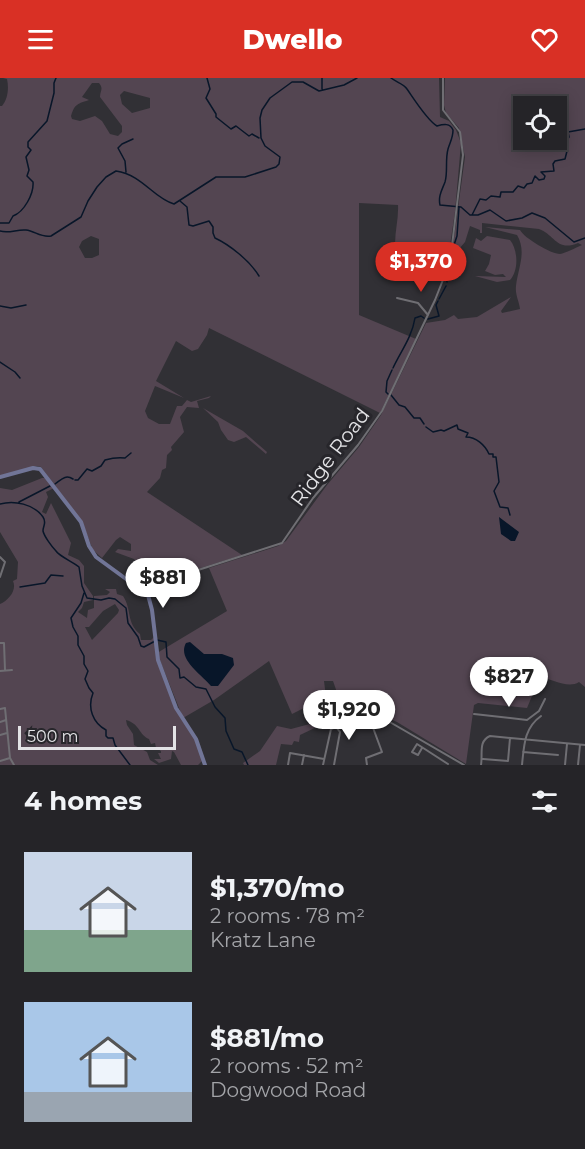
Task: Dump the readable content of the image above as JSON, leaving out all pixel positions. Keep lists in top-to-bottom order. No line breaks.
{"streets":{"street":["Ridge Road"]},"scale_bar":"500 m","page":{"header":"Dwello","price":["$1,370","$881","$827","$1,920"],"scale":"500 m","heading":"4 homes","list":[{"name":"$1,370/mo","note":"2 rooms · 78 m² · Kratz Lane"},{"name":"$881/mo","note":"2 rooms · 52 m² · Dogwood Road"}]}}
